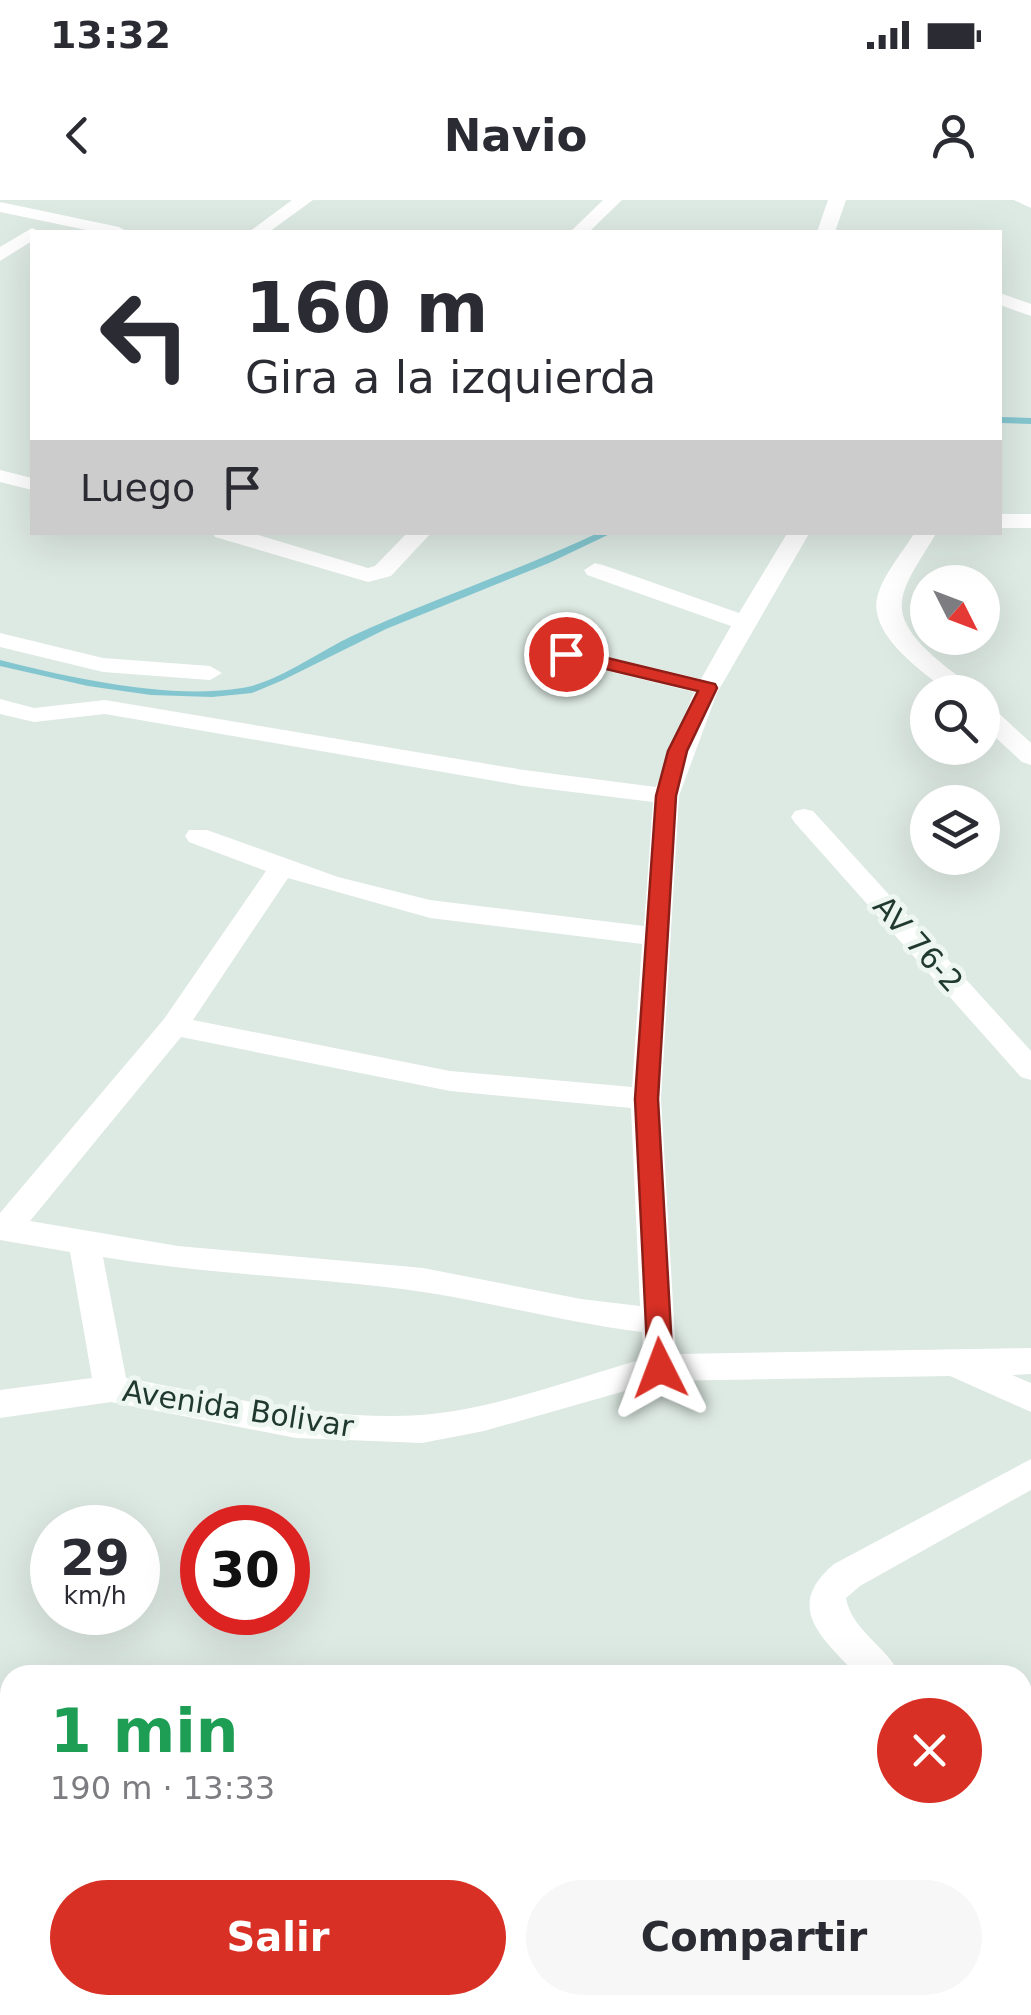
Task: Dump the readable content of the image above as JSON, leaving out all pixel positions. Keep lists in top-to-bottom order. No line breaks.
{"streets":{"street":["AV 76-2","Avenida Bolivar"]},"north":"bottom right","page":{"status":"13:32","header":"Navio","turn":["160 m","Gira a la izquierda"],"then":"Luego","speed":"29 km/h","limit":"30","heading":["1 min","190 m · 13:33"],"buttons":["Salir","Compartir"]}}
